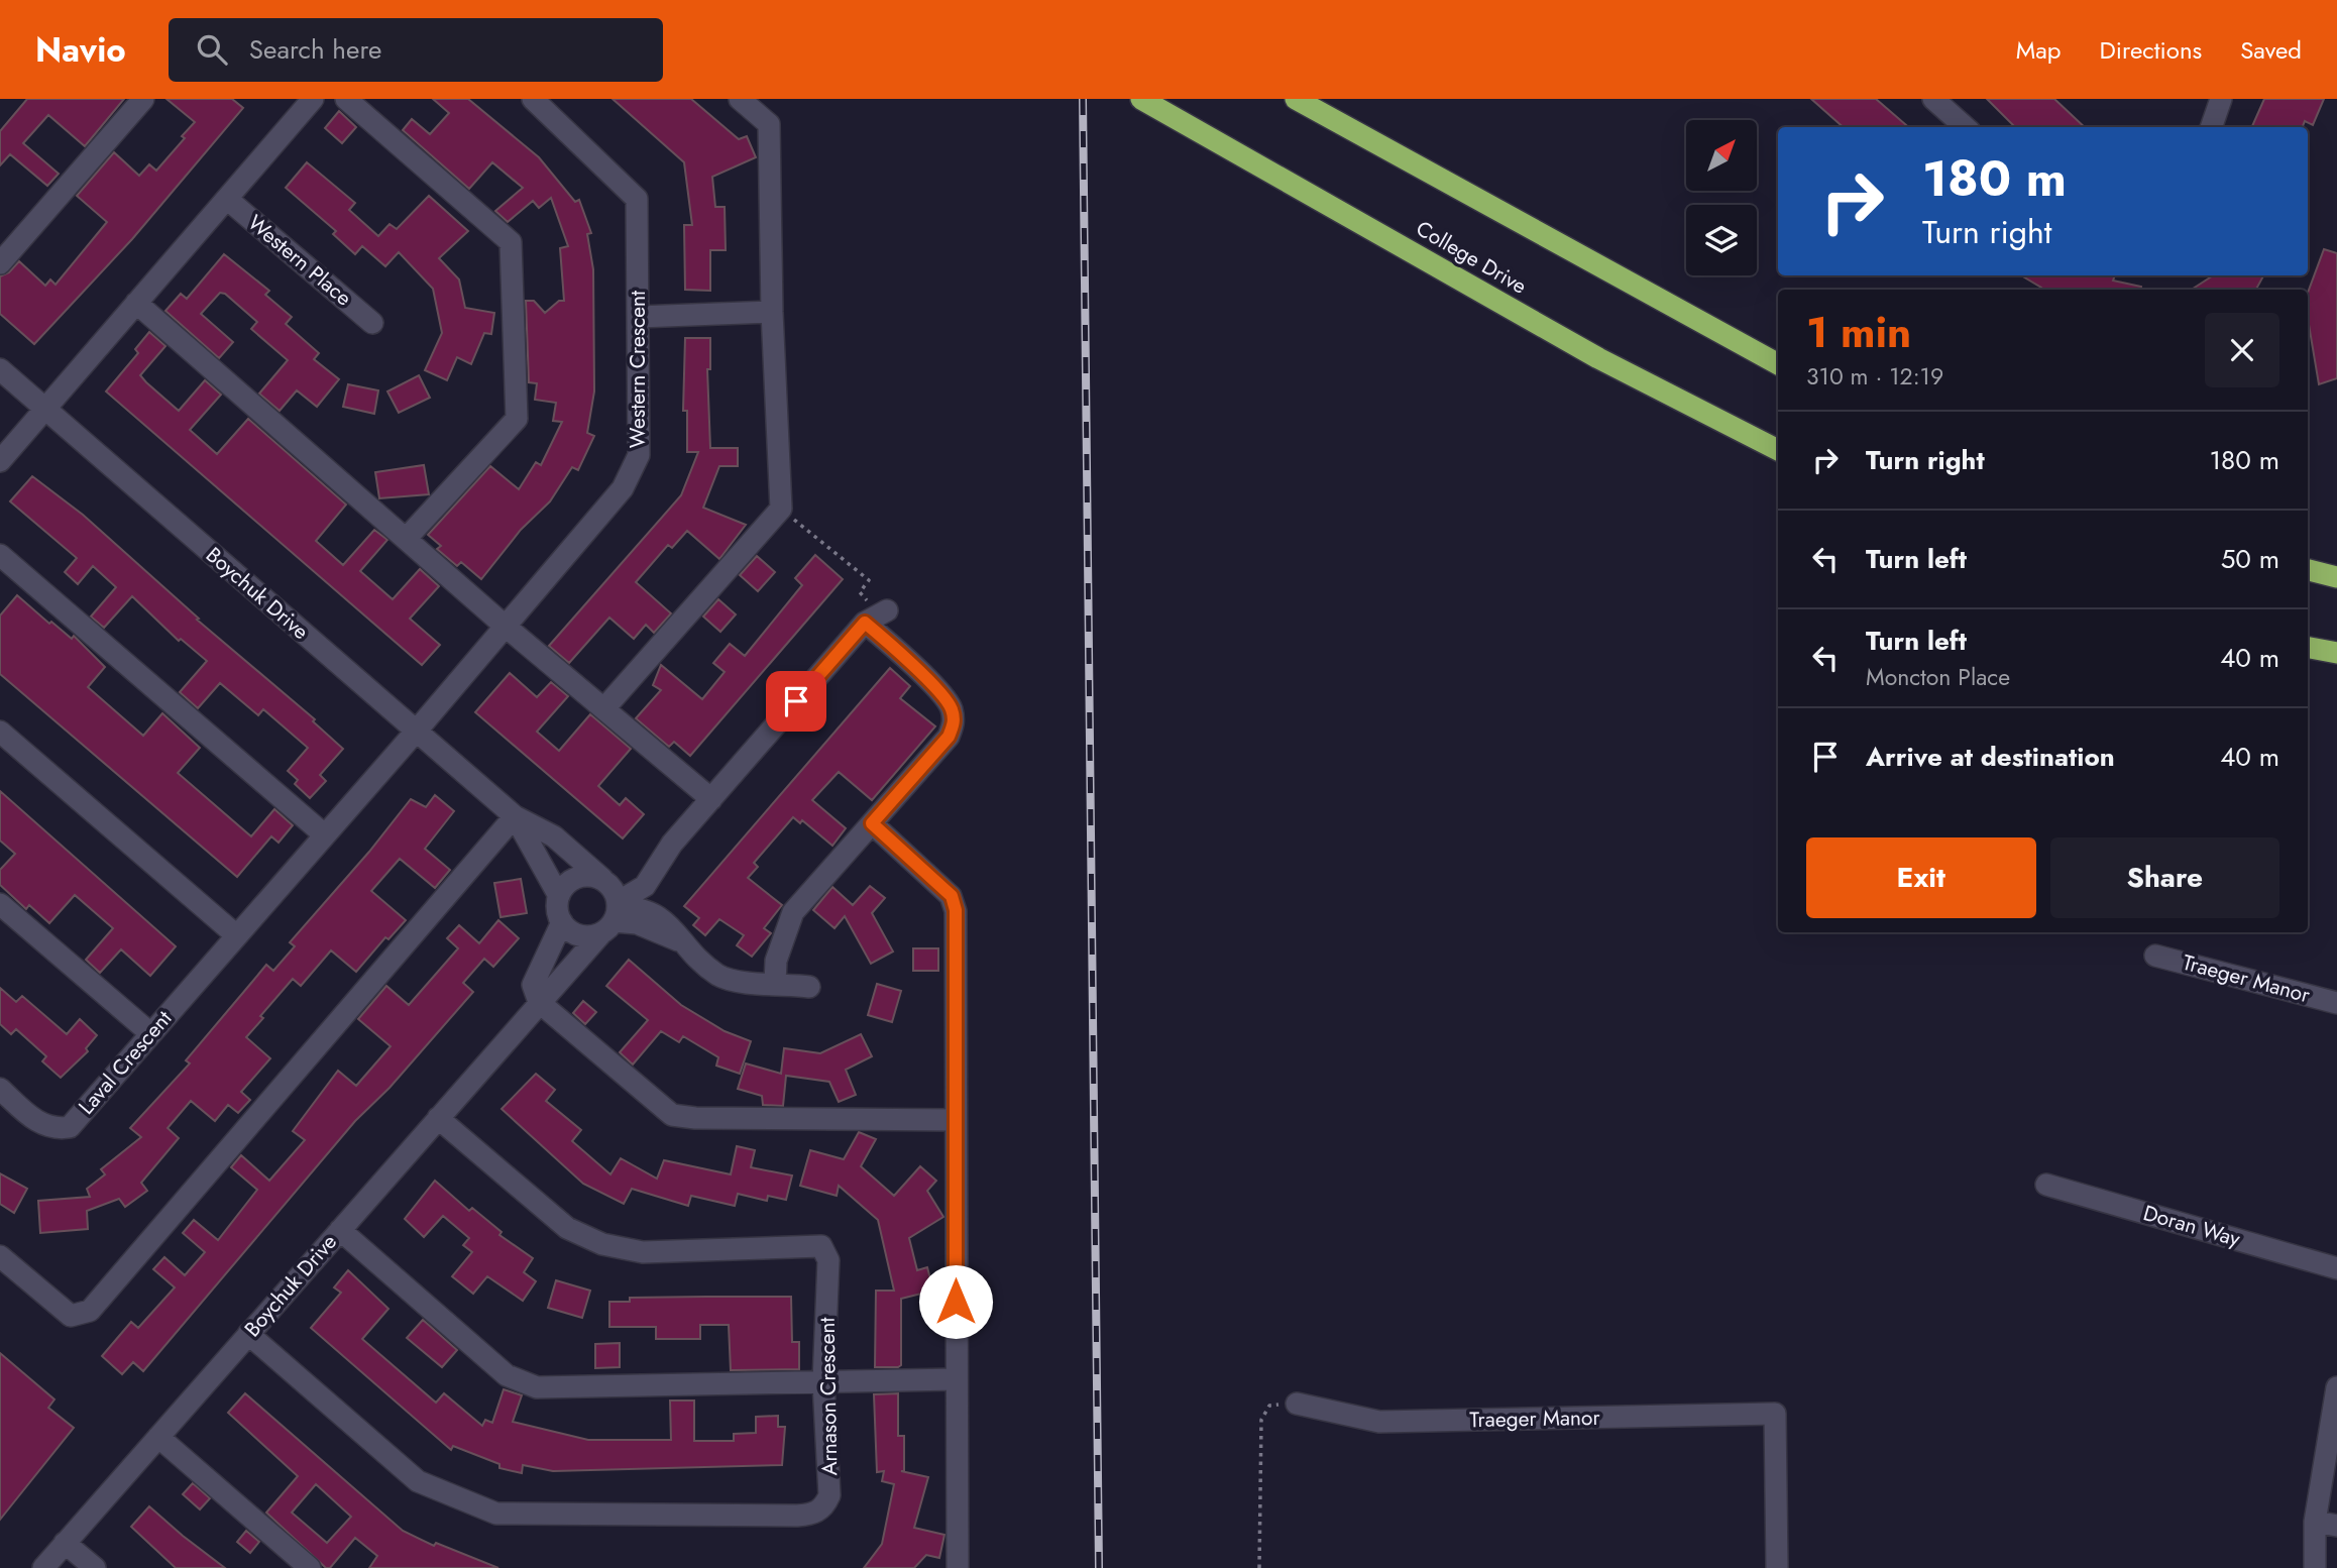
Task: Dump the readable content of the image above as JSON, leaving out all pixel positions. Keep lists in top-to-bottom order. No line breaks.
{"streets":{"highway":["College Drive"],"street":["Western Place","Western Crescent","Boychuk Drive","Traeger Manor","Laval Crescent","Doran Way","Arnason Crescent"]},"crossings":[["Western Crescent","Boychuk Drive"],["Western Crescent","Laval Crescent"],["Boychuk Drive","Laval Crescent"],["Boychuk Drive","Arnason Crescent"]],"north":"top right","page":{"header":"Navio","search":"Search here","nav":["Map","Directions","Saved"],"turn":["180 m","Turn right"],"heading":["1 min","310 m · 12:19"],"list":[{"name":"Turn right","value":"180 m"},{"name":"Turn left","value":"50 m"},{"name":"Turn left","note":"Moncton Place","value":"40 m"},{"name":"Arrive at destination","value":"40 m"}],"buttons":["Exit","Share"]}}
